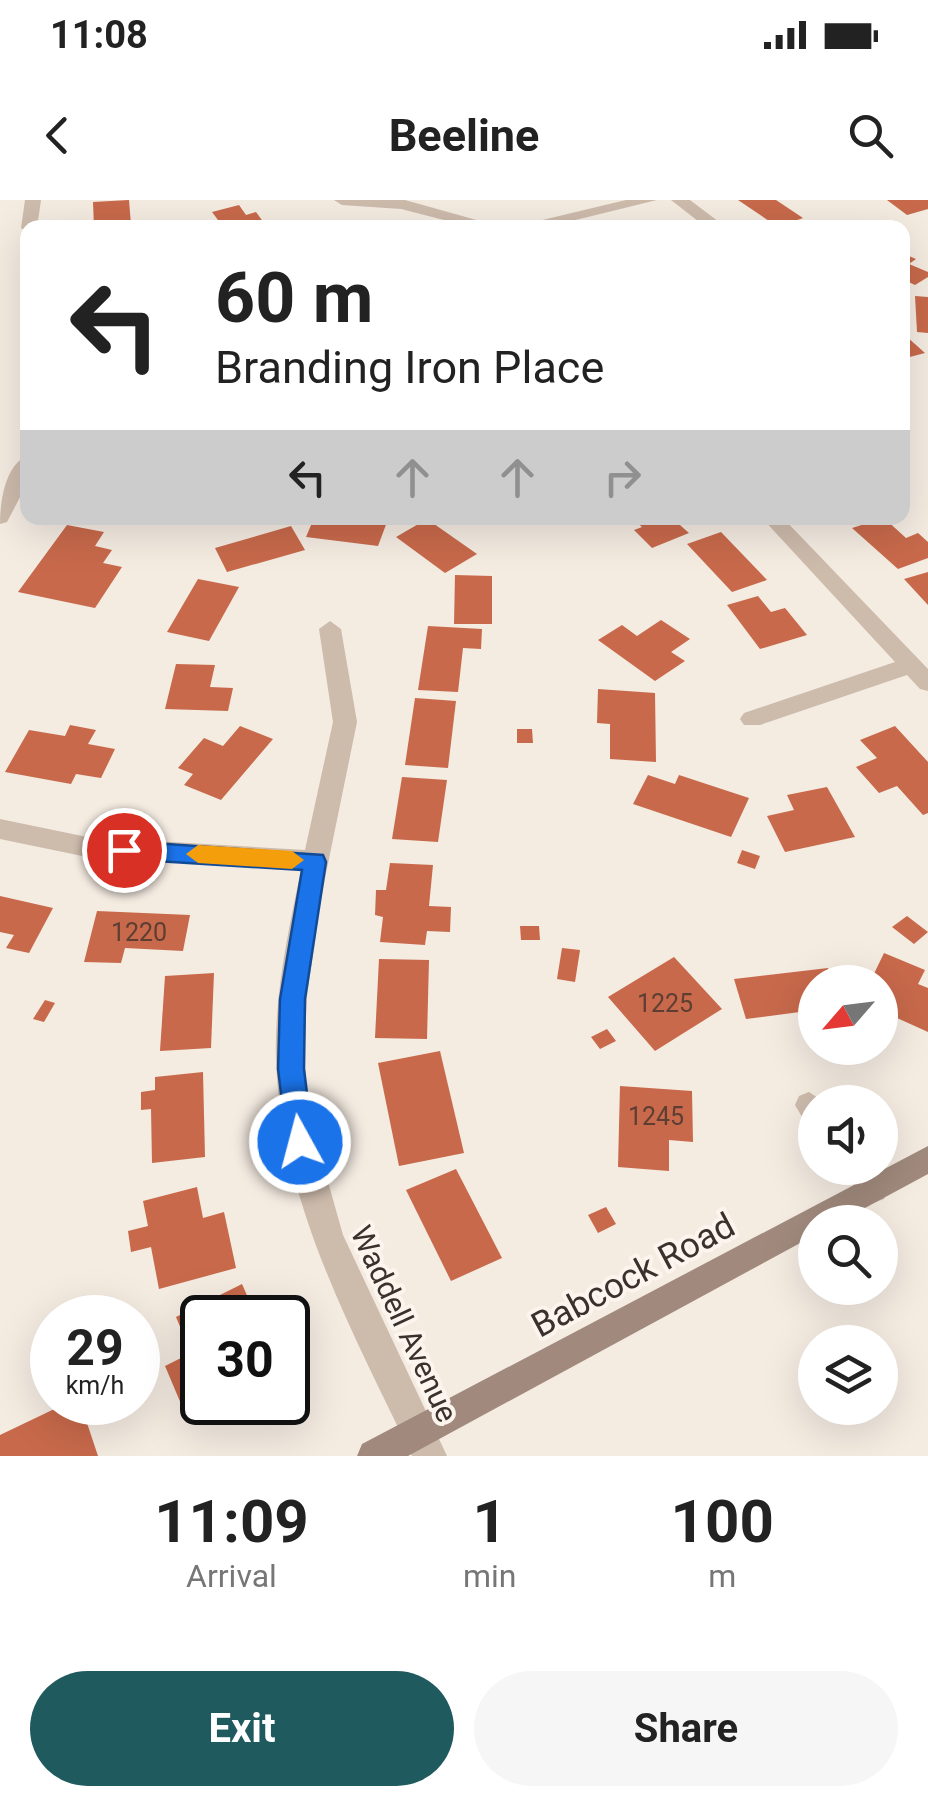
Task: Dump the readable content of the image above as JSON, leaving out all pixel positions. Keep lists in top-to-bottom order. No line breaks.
{"streets":{"street":["Babcock Road","Waddell Avenue"]},"crossings":[["Babcock Road","Waddell Avenue"]],"house_numbers":["1220","1225","1245"],"north":"bottom left","page":{"status":"11:08","header":"Beeline","turn":["60 m","Branding Iron Place"],"speed":"29 km/h","limit":"30","eta":["11:09","Arrival","1","min","100","m"],"buttons":["Exit","Share"]}}
